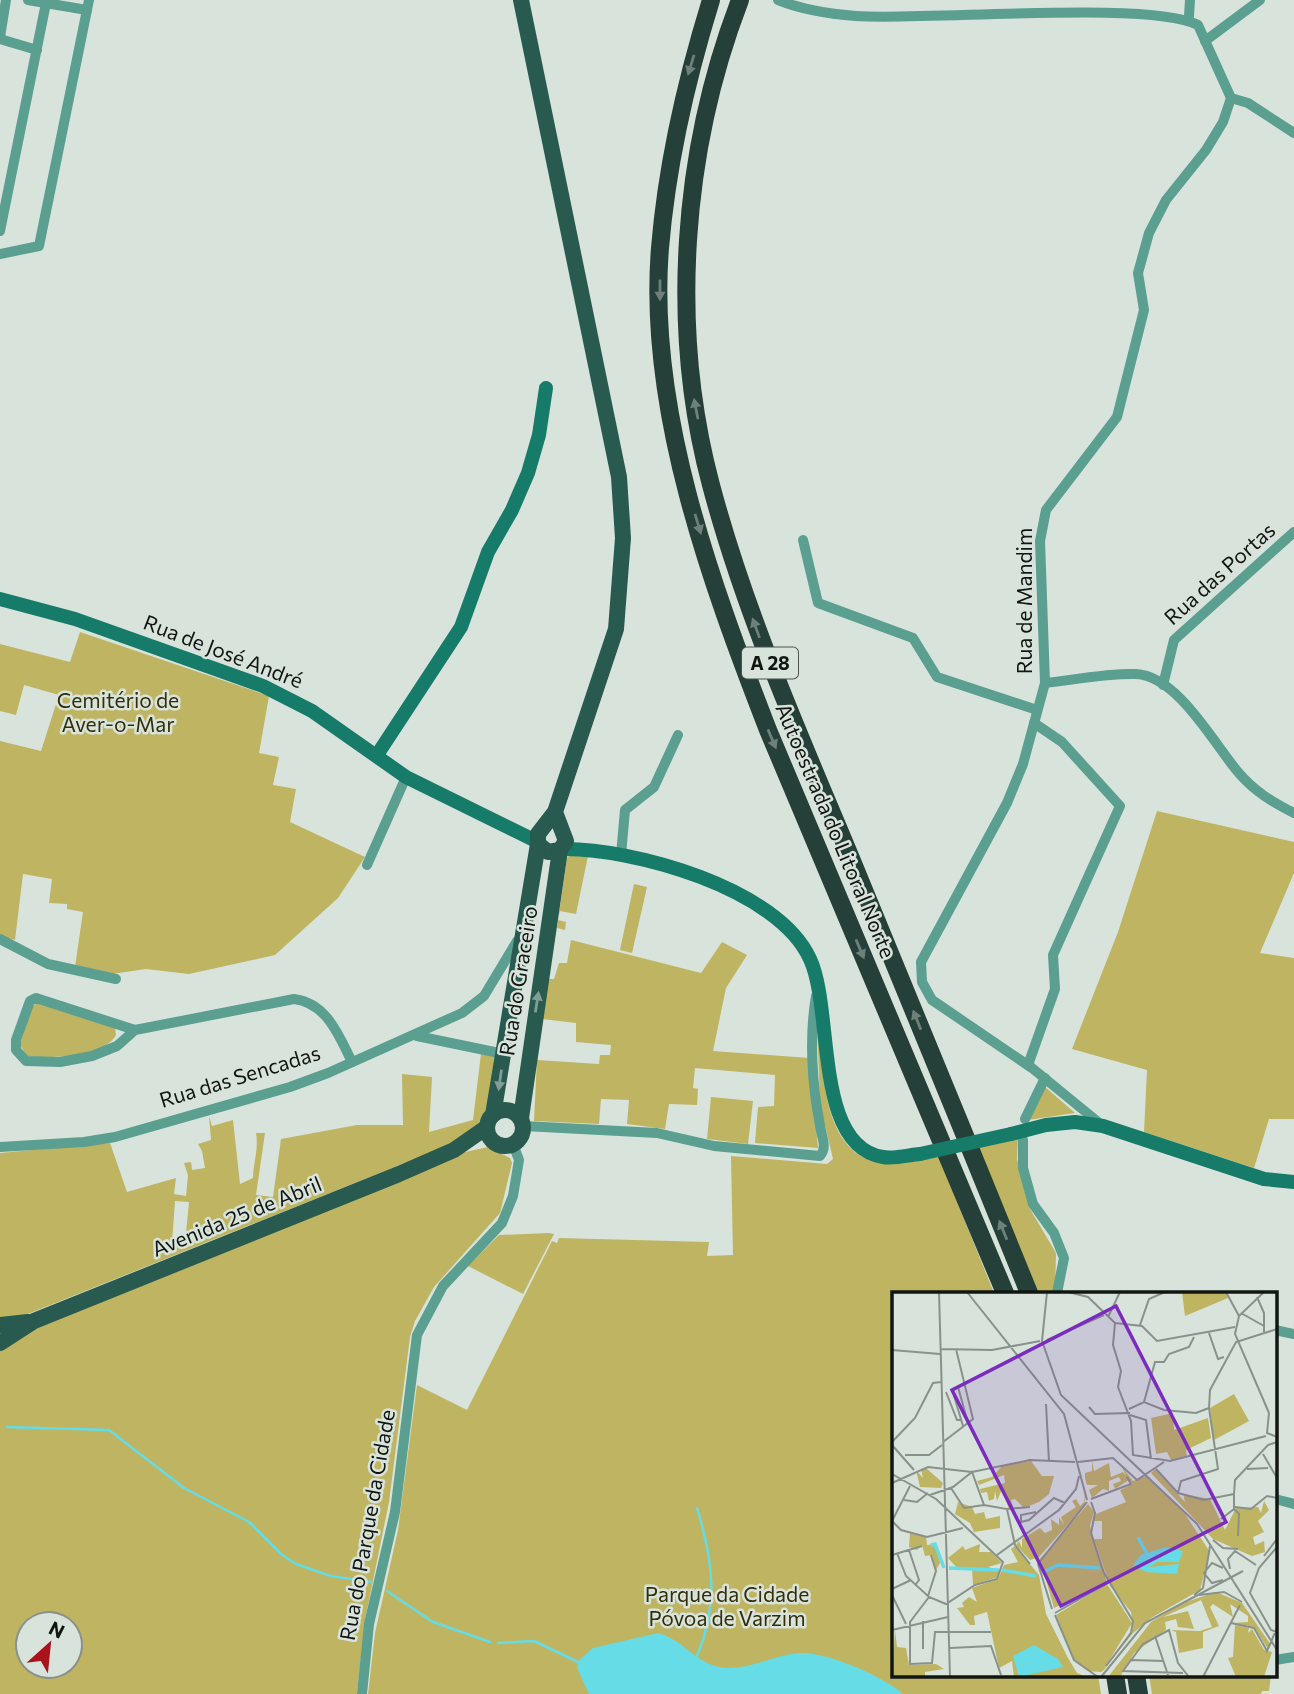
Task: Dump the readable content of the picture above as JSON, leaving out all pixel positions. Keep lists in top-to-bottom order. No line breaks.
{"streets":{"highway":["A 28","Autoestrada do Litoral Norte"],"main road":["Rua do Graceiro","Avenida 25 de Abril"],"street":["Rua das Portas","Rua de Mandim","Rua de José André","Rua das Sencadas","Rua do Parque da Cidade"]},"crossings":[["Rua de José André","Rua do Graceiro"],["Rua do Graceiro","Avenida 25 de Abril"],["Rua do Graceiro","Rua do Parque da Cidade"],["Avenida 25 de Abril","Rua do Parque da Cidade"]],"parks":["Cemitério de Aver-o-Mar","Parque da Cidade Póvoa de Varzim"],"north":"top right"}
